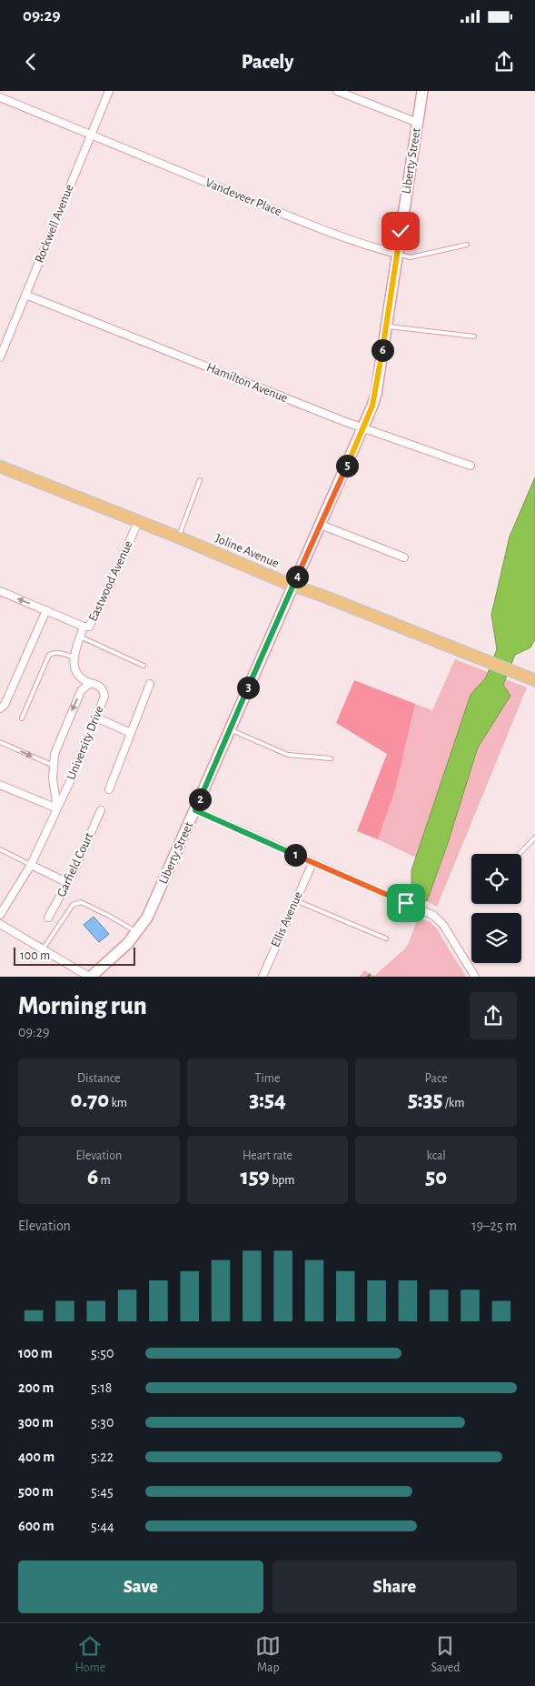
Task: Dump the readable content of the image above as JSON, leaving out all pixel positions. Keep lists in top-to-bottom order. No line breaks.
{"streets":{"main road":["Joline Avenue"],"street":["Liberty Street","Vandeveer Place","Rockwell Avenue","Hamilton Avenue","Eastwood Avenue","University Drive","Garfield Court","Ellis Avenue"]},"crossings":[["Liberty Street","Vandeveer Place"],["Liberty Street","Hamilton Avenue"],["Liberty Street","Joline Avenue"],["Vandeveer Place","Rockwell Avenue"],["Rockwell Avenue","Hamilton Avenue"],["Joline Avenue","Eastwood Avenue"]],"scale_bar":"100 m","page":{"status":"09:29","header":"Pacely","pins":["6","5","4","3","2","1"],"scale":"100 m","heading":["Morning run","09:29"],"stats":[["Distance","0.70 km"],["Time","3:54"],["Pace","5:35 /km"],["Elevation","6 m"],["Heart rate","159 bpm"],["kcal","50"]],"chart":["Elevation","19–25 m"],"list":[{"name":"100 m","note":"5:50"},{"name":"200 m","note":"5:18"},{"name":"300 m","note":"5:30"},{"name":"400 m","note":"5:22"},{"name":"500 m","note":"5:45"},{"name":"600 m","note":"5:44"}],"buttons":["Save","Share"],"tabs":["Home","Map","Saved"]}}
